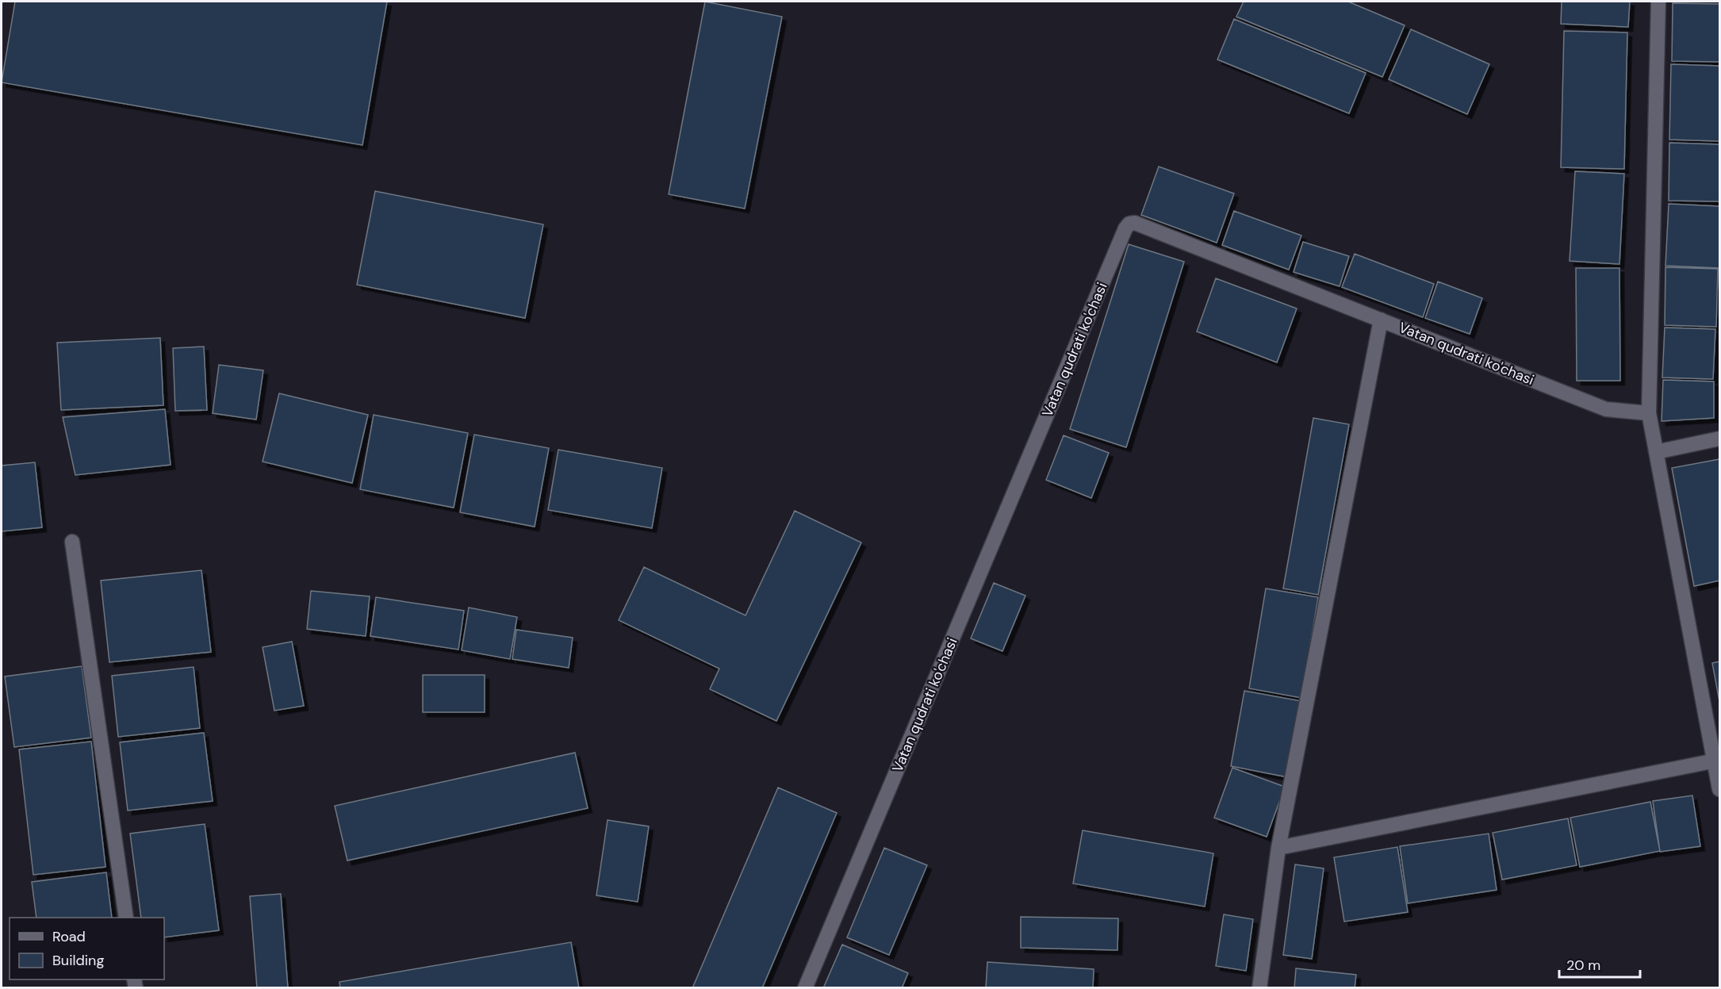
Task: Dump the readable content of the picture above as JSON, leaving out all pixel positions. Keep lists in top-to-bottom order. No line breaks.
{"streets":{"street":["Vatan qudrati ko'chasi"]},"legend":["Road","Building"],"scale_bar":"20 m"}
